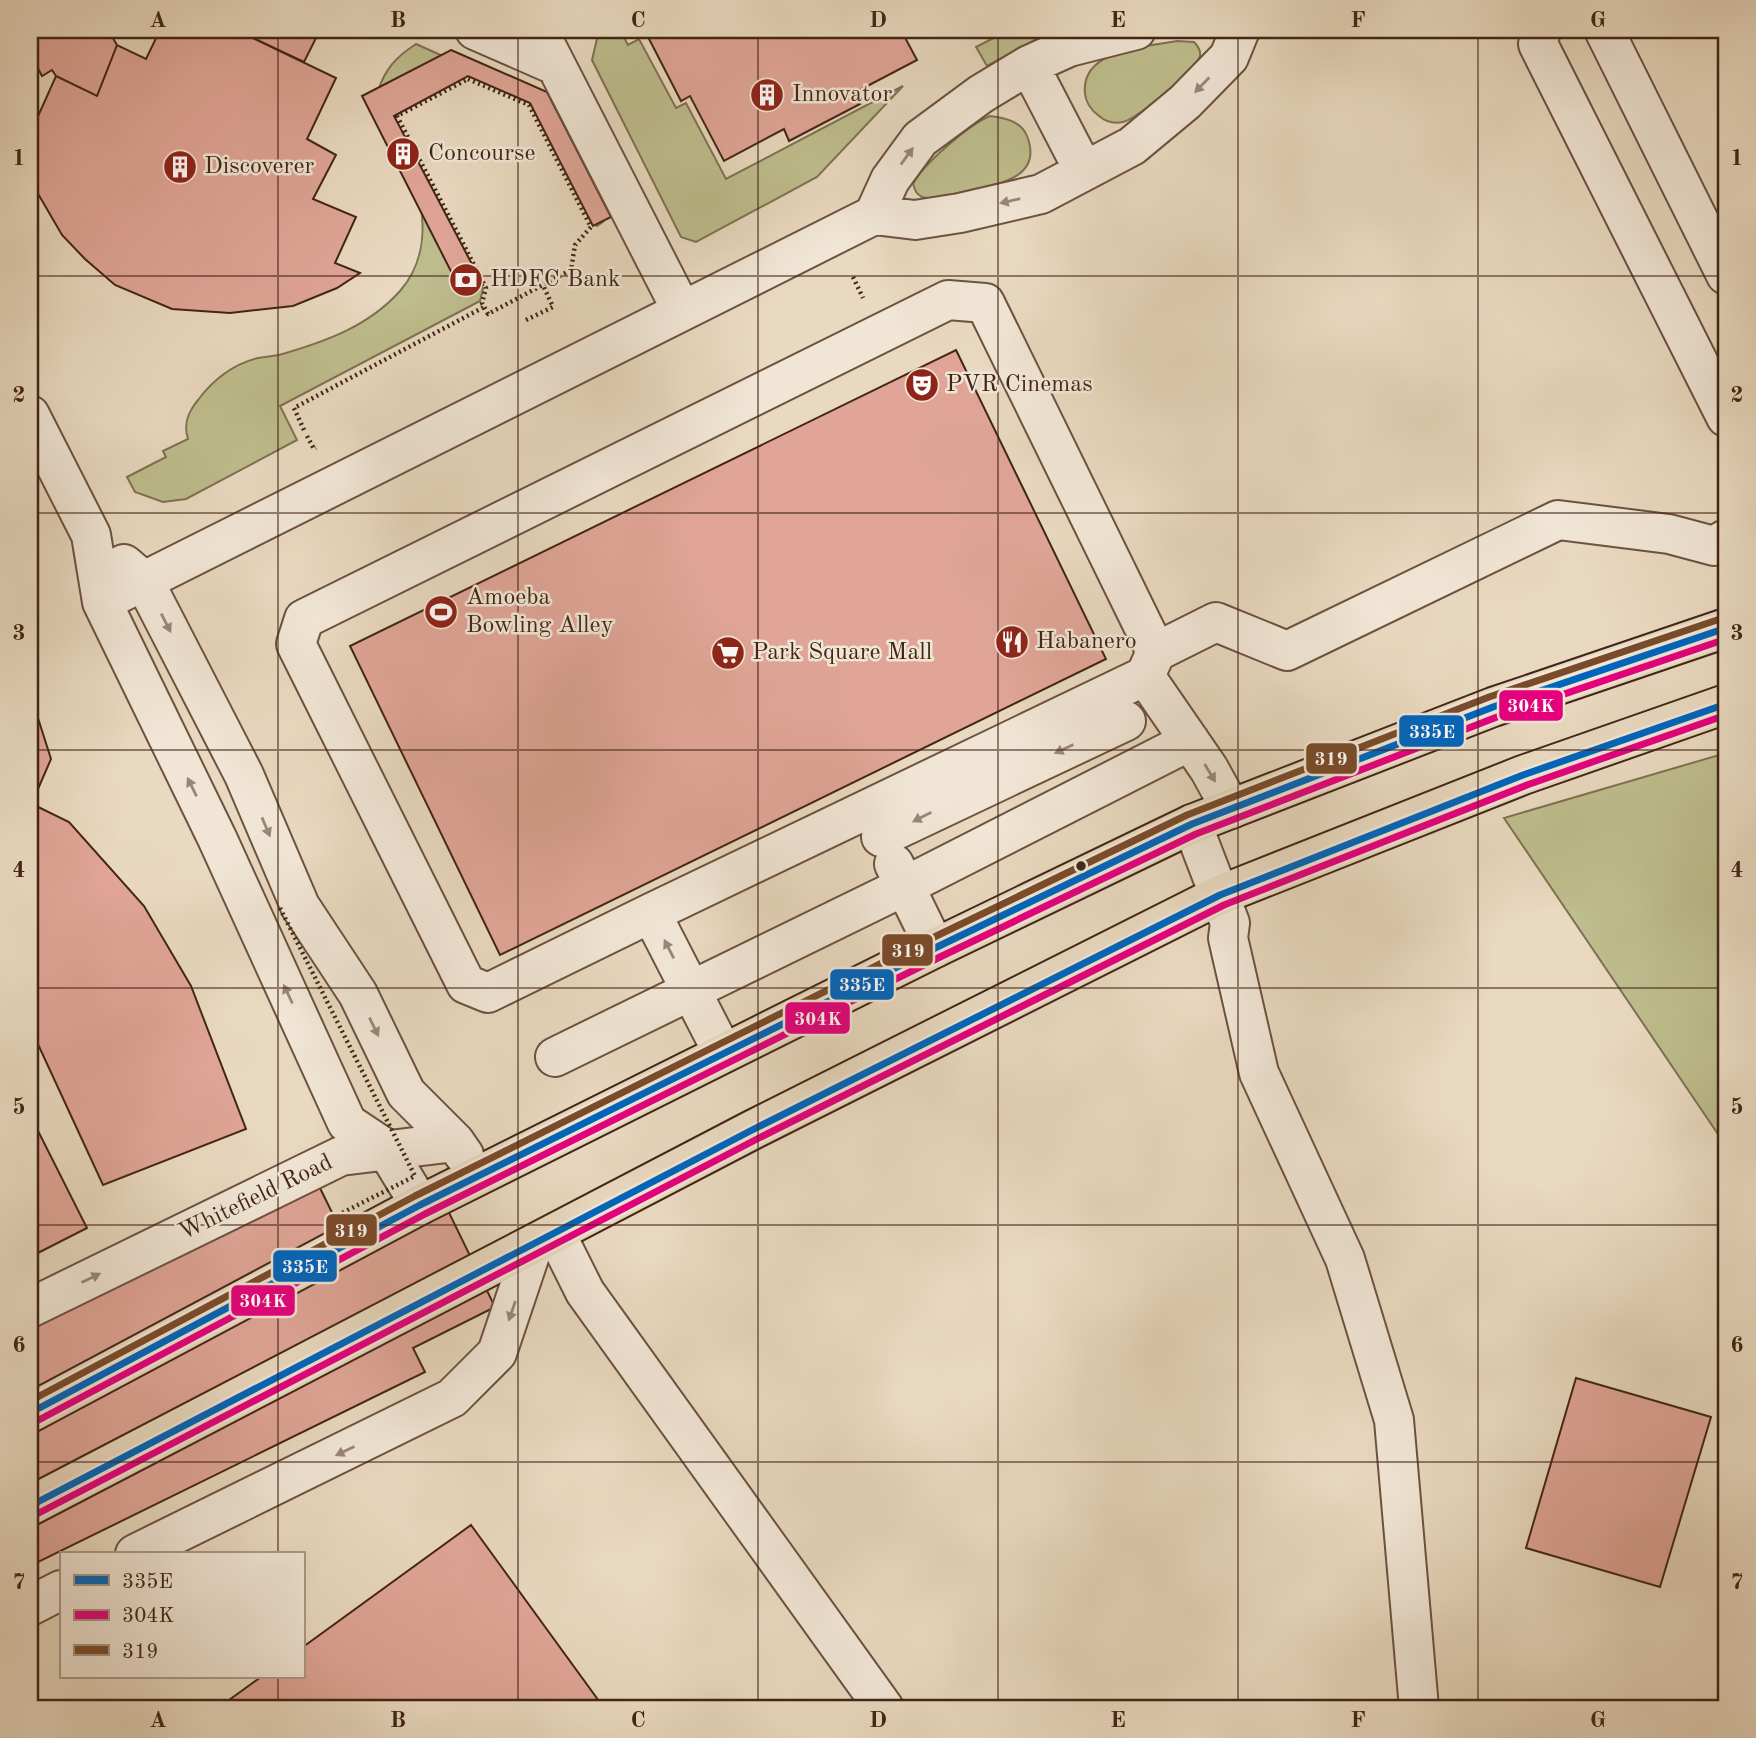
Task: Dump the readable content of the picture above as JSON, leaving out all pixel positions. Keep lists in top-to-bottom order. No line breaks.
{"streets":{"street":["Whitefield Road"]},"places":{"building":["Innovator","Concourse","Discoverer"],"bank":["HDFC Bank"],"theatre":["PVR Cinemas"],"sports":["Amoeba Bowling Alley"],"restaurant":["Habanero"],"supermarket":["Park Square Mall"]},"lines":["transit line 319","transit line 335E","transit line 304K"],"legend":["335E","304K","319"],"grid":{"columns":["A","B","C","D","E","F","G"],"rows":["1","2","3","4","5","6","7"]}}
